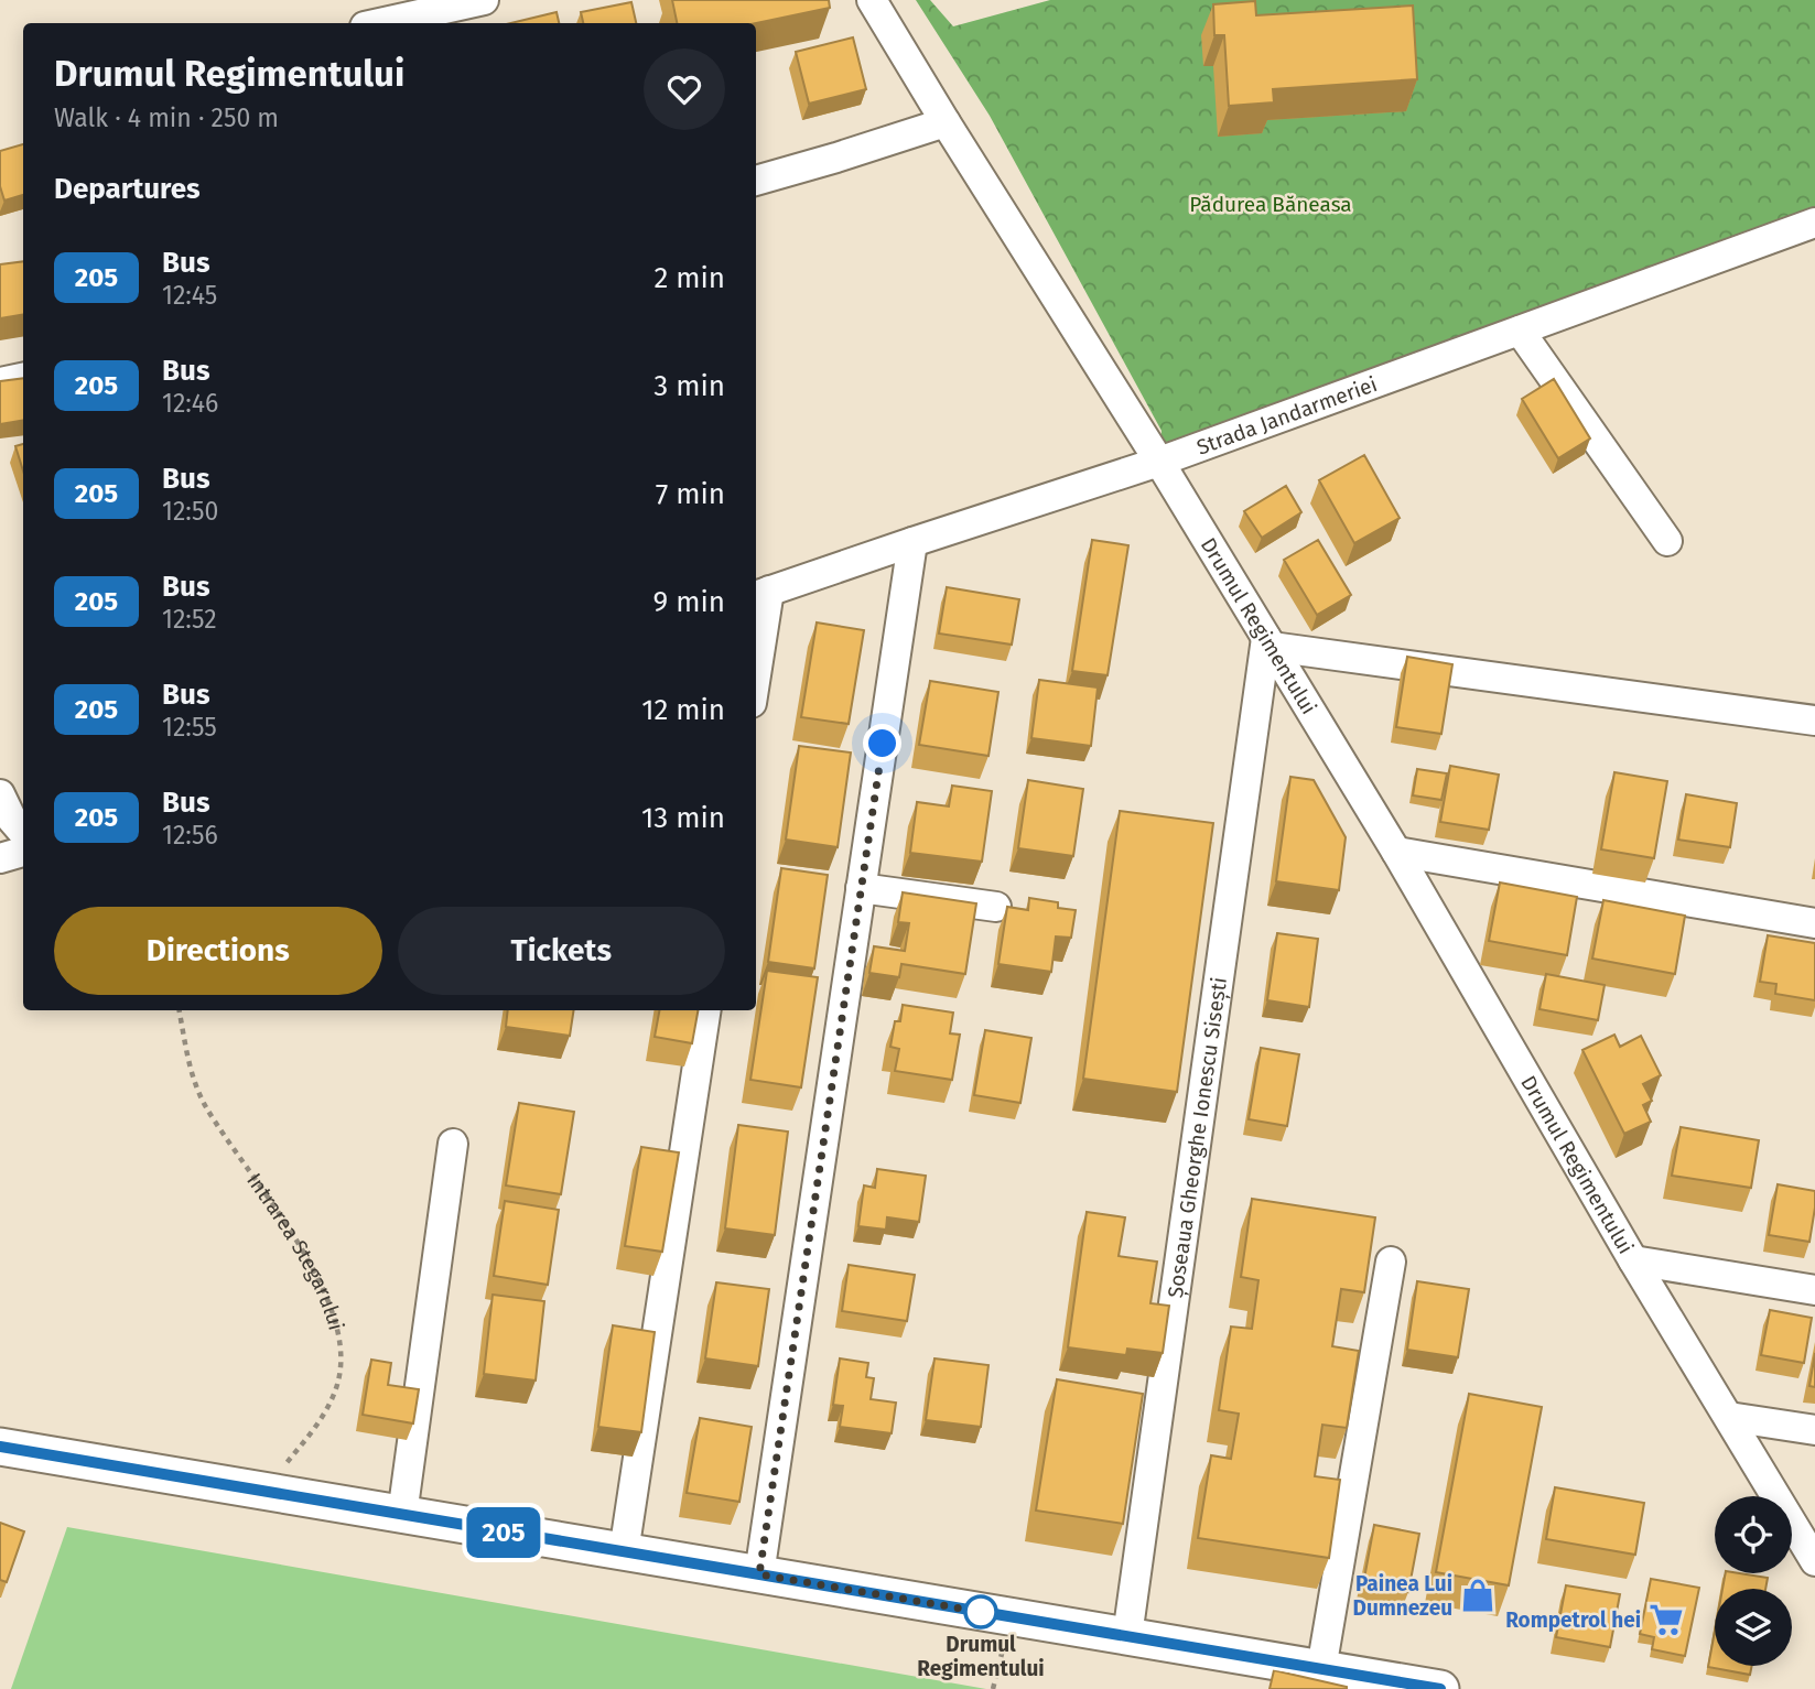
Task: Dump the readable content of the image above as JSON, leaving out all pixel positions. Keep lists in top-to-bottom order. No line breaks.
{"streets":{"street":["Strada Jandarmeriei","Drumul Regimentului","Șoseaua Gheorghe Ionescu Sisești"],"path":["Intrarea Stegarului"]},"crossings":[["Strada Jandarmeriei","Drumul Regimentului"],["Drumul Regimentului","Șoseaua Gheorghe Ionescu Sisești"]],"parks":["Pădurea Băneasa"],"places":{"shop":["Painea Lui Dumnezeu"],"other":["Drumul Regimentului"],"supermarket":["Rompetrol hei"]},"lines":["bus line 205"],"page":{"on_map":"205","heading":[["Drumul Regimentului","Walk · 4 min · 250 m"],"Departures"],"list":[{"mark":"205","name":"Bus","note":"12:45","value":"2 min"},{"mark":"205","name":"Bus","note":"12:46","value":"3 min"},{"mark":"205","name":"Bus","note":"12:50","value":"7 min"},{"mark":"205","name":"Bus","note":"12:52","value":"9 min"},{"mark":"205","name":"Bus","note":"12:55","value":"12 min"},{"mark":"205","name":"Bus","note":"12:56","value":"13 min"}],"buttons":["Directions","Tickets"]}}
